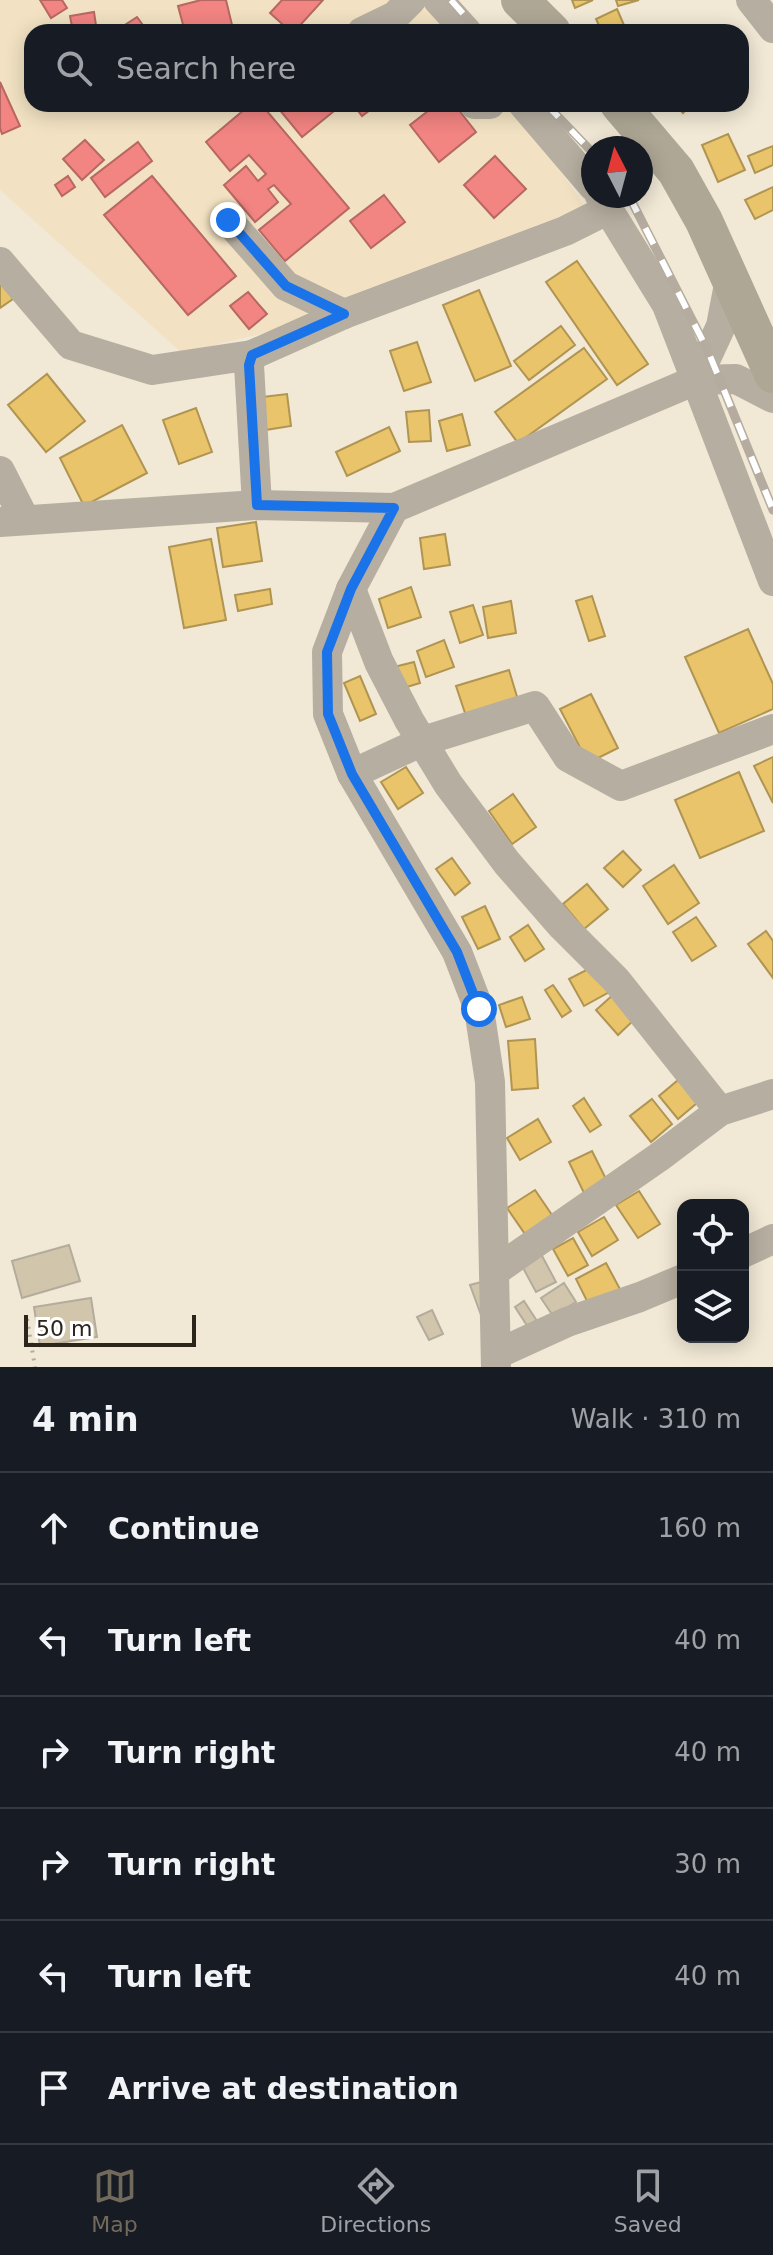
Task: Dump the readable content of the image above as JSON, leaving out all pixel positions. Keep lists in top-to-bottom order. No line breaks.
{"scale_bar":"50 m","north":"top","page":{"search":"Search here","scale":"50 m","heading":["4 min","Walk · 310 m"],"list":[["Continue","160 m"],["Turn left","40 m"],["Turn right","40 m"],["Turn right","30 m"],["Turn left","40 m"],"Arrive at destination"],"nav":["Map","Directions","Saved"]}}
